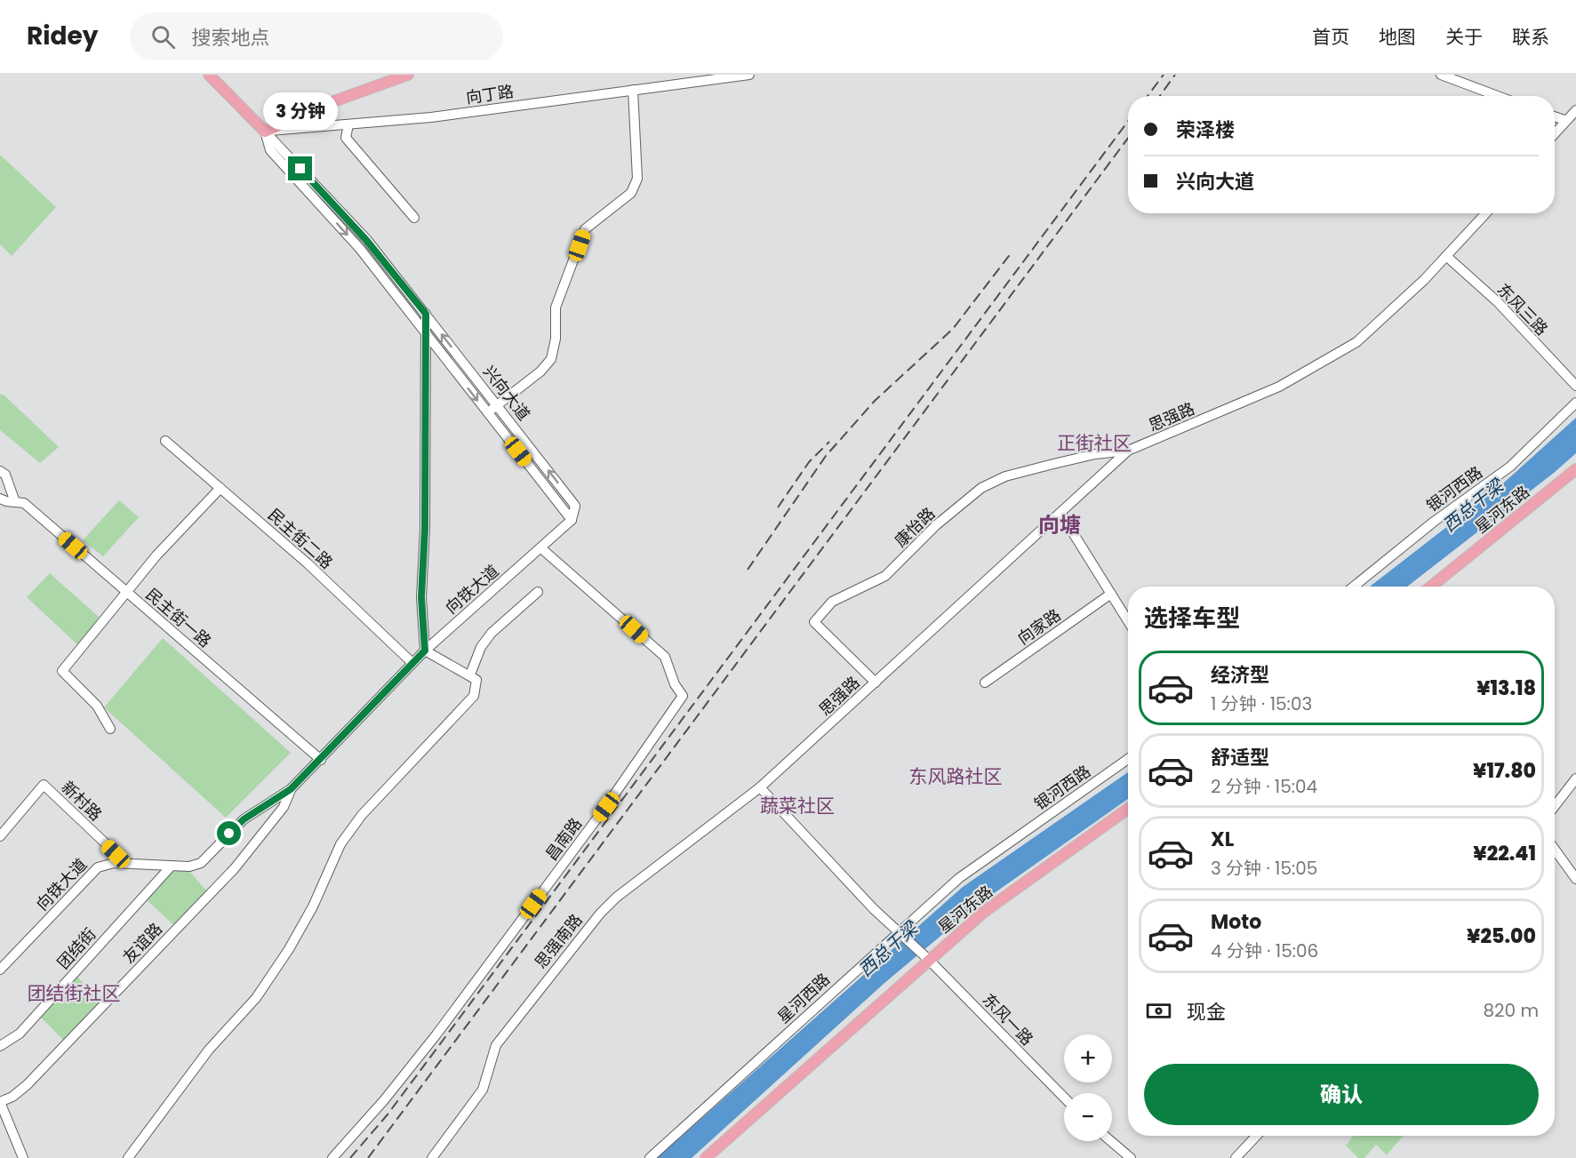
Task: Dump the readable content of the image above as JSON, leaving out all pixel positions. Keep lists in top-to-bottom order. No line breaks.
{"streets":{"main road":["兴向大道","星河东路"],"street":["向丁路","东风三路","思强路","银河西路","康怡路","民主街二路","向铁大道","民主街一路","向家路","新村路","昌南路","思强南路","友谊路","团结街","星河西路","东风一路"]},"crossings":[["向丁路","兴向大道"],["东风三路","思强路"],["兴向大道","向铁大道"],["思强路","康怡路"],["思强路","思强南路"],["银河西路","星河西路"],["星河东路","东风一路"],["民主街二路","向铁大道"],["向铁大道","民主街一路"],["向铁大道","新村路"],["向铁大道","昌南路"],["向铁大道","友谊路"],["向铁大道","团结街"],["星河西路","东风一路"]],"districts":["正街社区","向塘","东风路社区","蔬菜社区","团结街社区"],"water":["西总干梁"],"page":{"header":"Ridey","search":"搜索地点","nav":["首页","地图","关于","联系"],"bubble":"3 分钟","banner":["荣泽楼","兴向大道"],"heading":"选择车型","list":[{"name":"经济型","note":"1 分钟 · 15:03","value":"¥13.18"},{"name":"舒适型","note":"2 分钟 · 15:04","value":"¥17.80"},{"name":"XL","note":"3 分钟 · 15:05","value":"¥22.41"},{"name":"Moto","note":"4 分钟 · 15:06","value":"¥25.00"}],"pay":["现金","820 m"],"map_buttons":["+","−"],"buttons":"确认"}}
